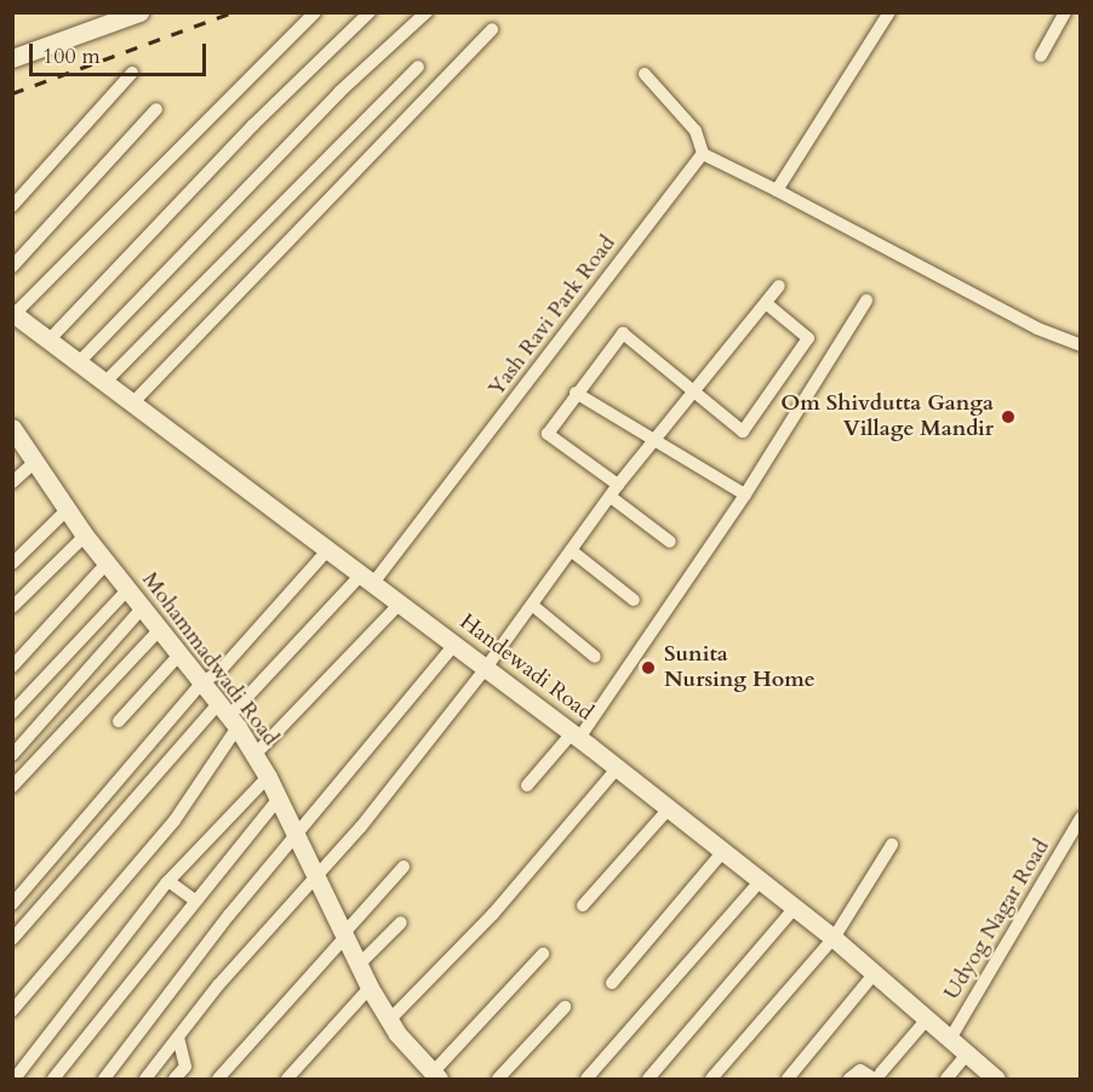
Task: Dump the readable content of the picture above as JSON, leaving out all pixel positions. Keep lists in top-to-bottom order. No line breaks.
{"streets":{"main road":["Mohammadwadi Road","Handewadi Road"],"street":["Yash Ravi Park Road","Udyog Nagar Road"]},"crossings":[["Yash Ravi Park Road","Mohammadwadi Road"],["Yash Ravi Park Road","Handewadi Road"],["Handewadi Road","Udyog Nagar Road"]],"places":["Om Shivdutta Ganga Village Mandir","Sunita Nursing Home"],"scale_bar":"100 m"}
